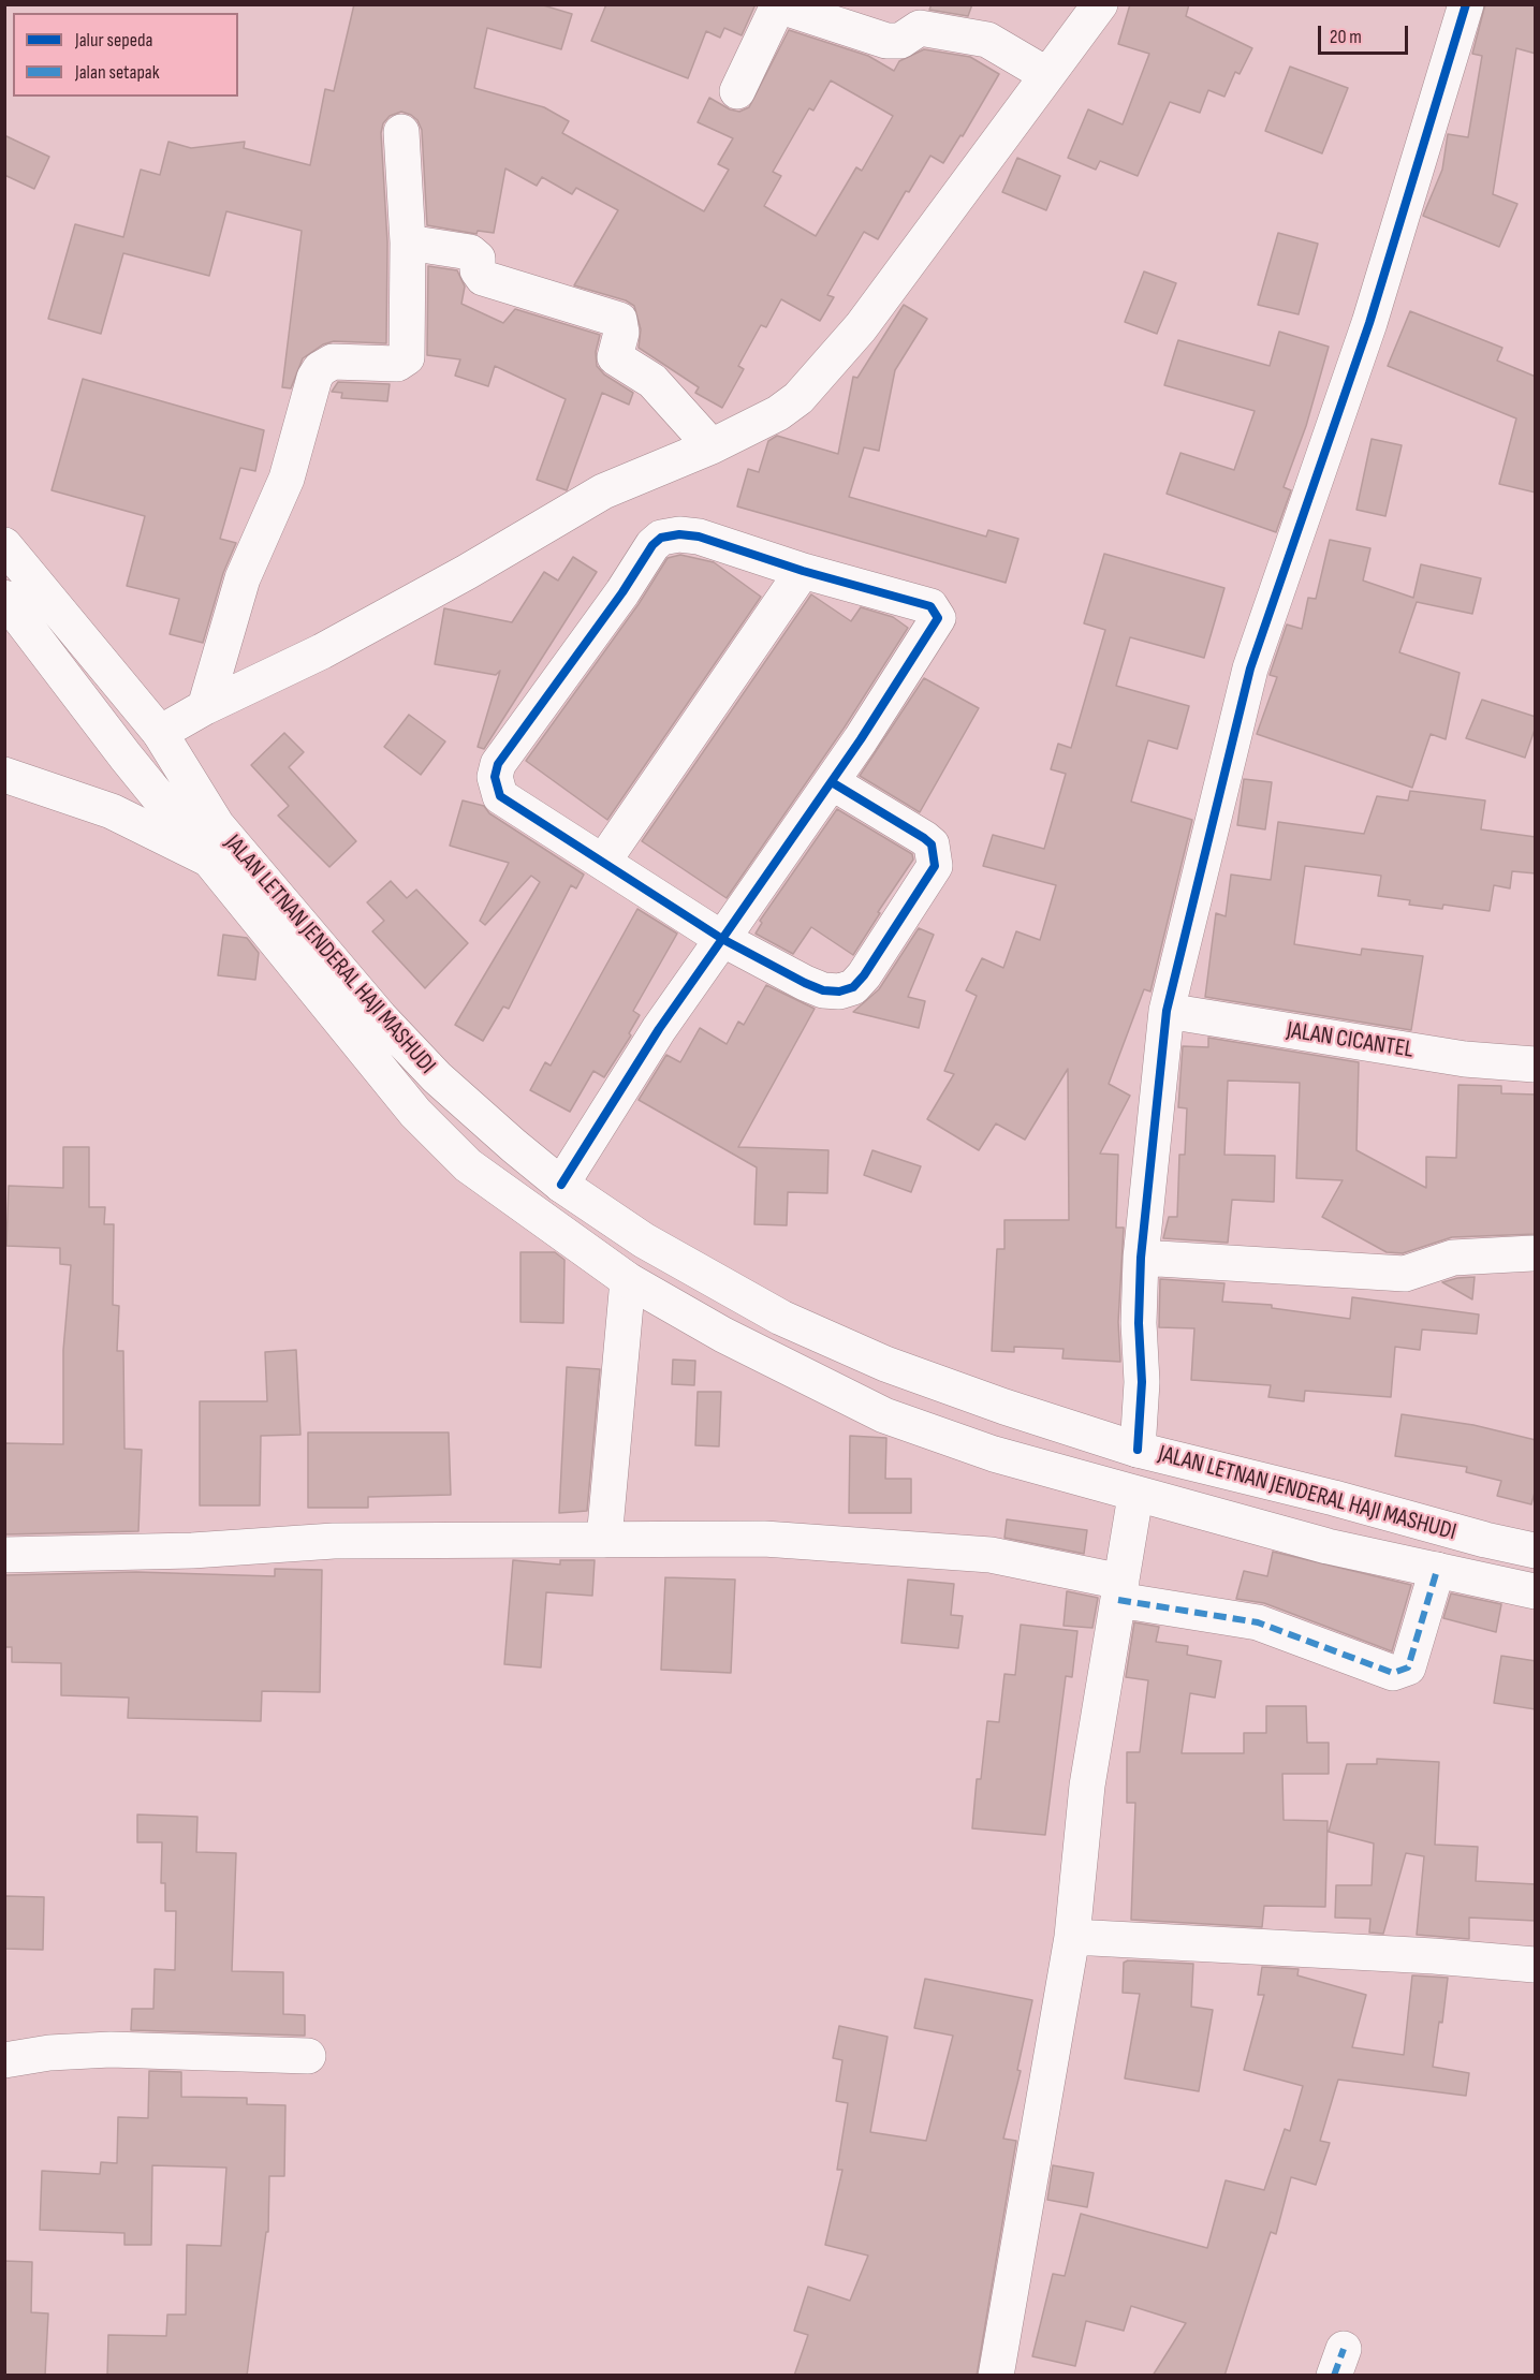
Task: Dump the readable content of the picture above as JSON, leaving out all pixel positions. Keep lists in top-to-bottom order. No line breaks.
{"streets":{"street":["JALAN LETNAN JENDERAL HAJI MASHUDI","JALAN CICANTEL"]},"legend":["Jalur sepeda","Jalan setapak"],"scale_bar":"20 m"}
